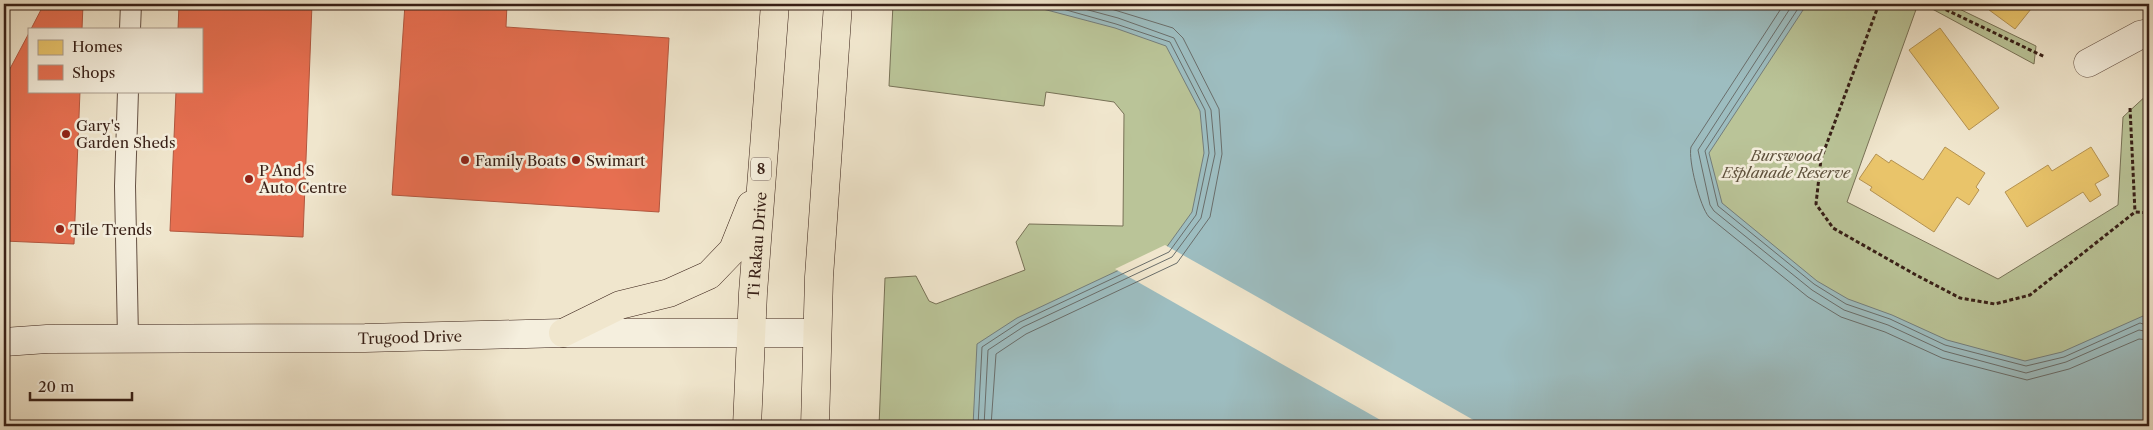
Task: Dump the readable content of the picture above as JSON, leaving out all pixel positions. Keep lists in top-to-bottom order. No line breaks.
{"streets":{"main road":["8","Ti Rakau Drive","Trugood Drive"]},"crossings":[["Ti Rakau Drive","Trugood Drive"]],"parks":["Burswood Esplanade Reserve"],"places":["Gary's Garden Sheds","Family Boats","Swimart","P And S Auto Centre","Tile Trends"],"legend":["Homes","Shops"],"scale_bar":"20 m"}
